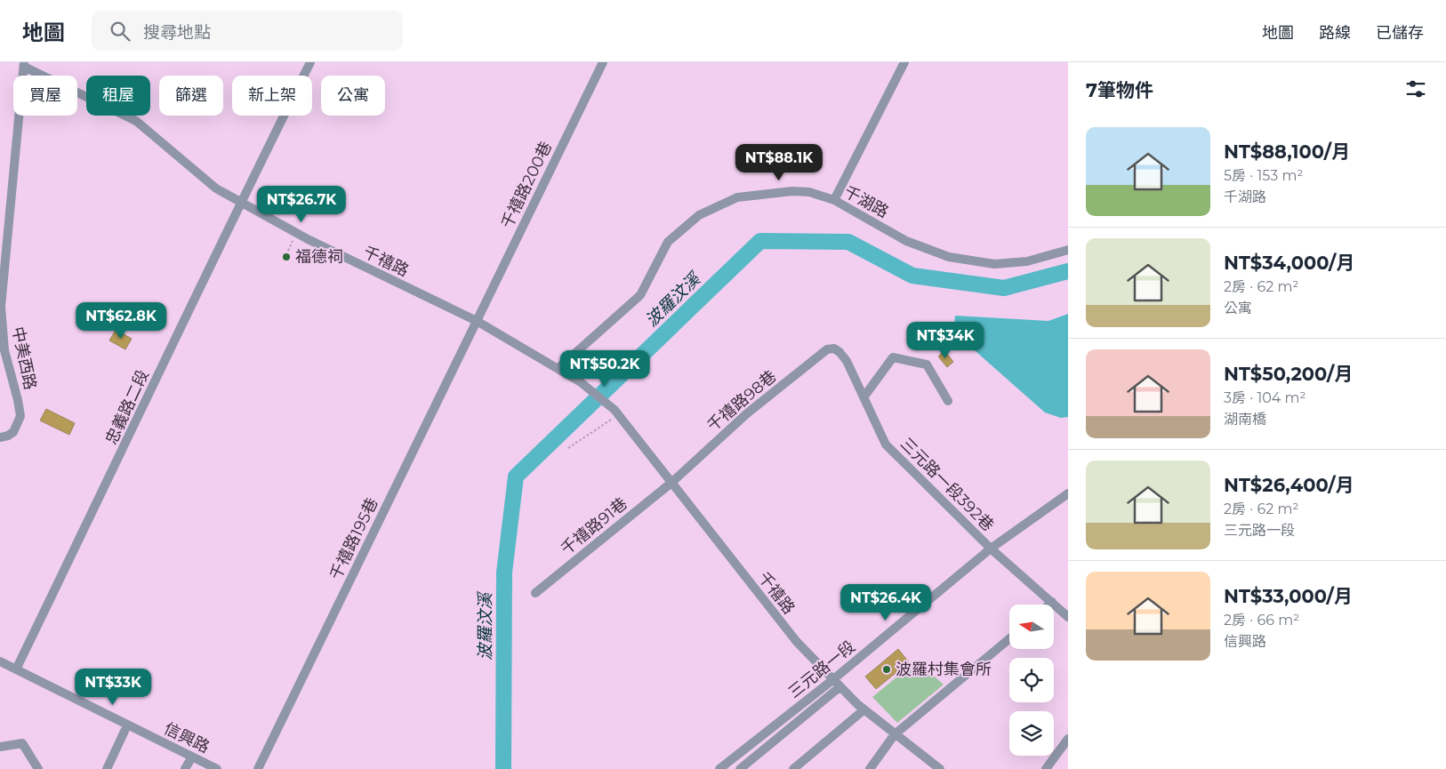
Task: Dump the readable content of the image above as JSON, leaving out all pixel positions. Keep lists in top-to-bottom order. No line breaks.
{"streets":{"street":["千禧路200巷","千湖路","千禧路","中美西路","千禧路98巷","忠義路二段","三元路一段392巷","千禧路91巷","千禧路195巷","三元路一段","信興路"]},"crossings":[["千禧路200巷","千禧路"],["千禧路200巷","千禧路195巷"],["千湖路","千禧路"],["千禧路","中美西路"],["千禧路","千禧路98巷"],["千禧路","忠義路二段"],["千禧路","千禧路91巷"],["千禧路","千禧路195巷"],["千禧路","三元路一段"],["千禧路98巷","三元路一段392巷"],["千禧路98巷","千禧路91巷"],["忠義路二段","信興路"],["三元路一段392巷","三元路一段"]],"water":["波羅汶溪"],"places":["福德祠","波羅村集會所"],"north":"left","page":{"header":"地圖","search":"搜尋地點","nav":["地圖","路線","已儲存"],"heading":"7筆物件","chip":["買屋","租屋","篩選","新上架","公寓"],"list":[{"name":"NT$88,100/月","note":"5房 · 153 m² · 千湖路"},{"name":"NT$34,000/月","note":"2房 · 62 m² · 公寓"},{"name":"NT$50,200/月","note":"3房 · 104 m² · 湖南橋"},{"name":"NT$26,400/月","note":"2房 · 62 m² · 三元路一段"},{"name":"NT$33,000/月","note":"2房 · 66 m² · 信興路"}],"price":["NT$88.1K","NT$26.7K","NT$62.8K","NT$34K","NT$50.2K","NT$26.4K","NT$33K"]}}
